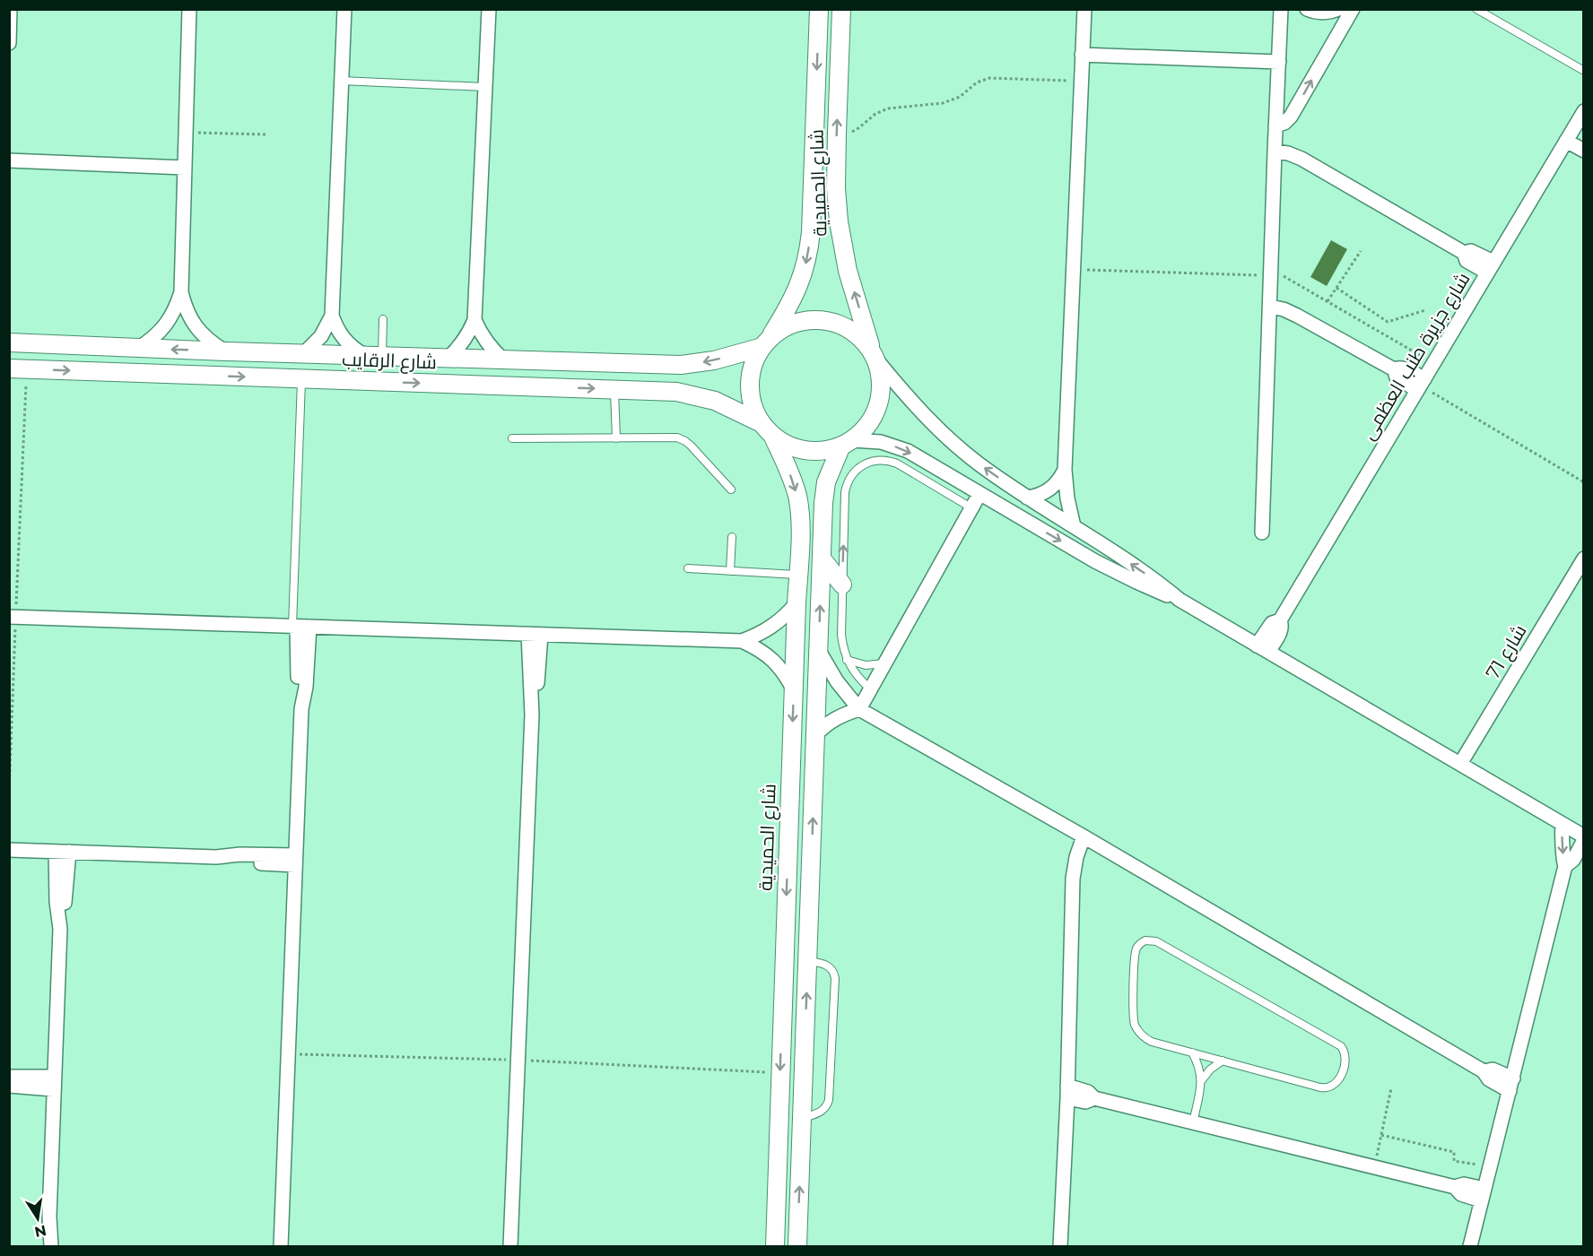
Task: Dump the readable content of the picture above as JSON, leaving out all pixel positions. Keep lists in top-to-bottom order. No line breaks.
{"streets":{"street":["شارع الحميدية","شارع جزيرة طنب العظمى","شارع الرقايب","شارع 71"]},"crossings":[["شارع الحميدية","شارع الرقايب"]],"north":"bottom"}
